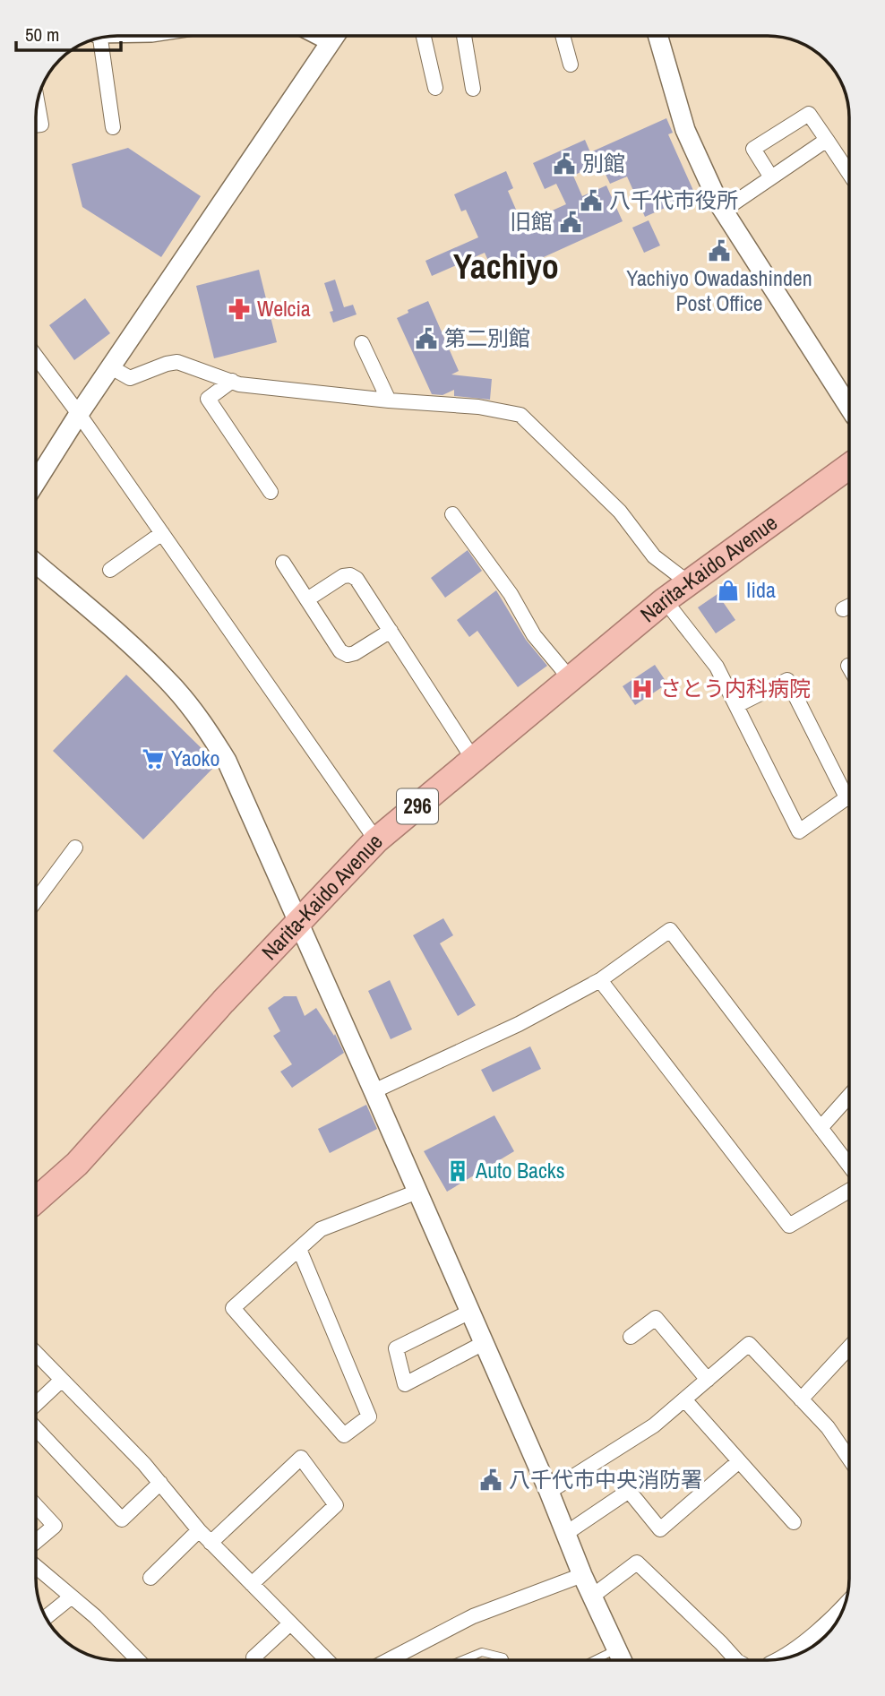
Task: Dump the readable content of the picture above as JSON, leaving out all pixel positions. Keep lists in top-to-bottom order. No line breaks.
{"streets":{"highway":["Narita-Kaido Avenue","296"]},"districts":["Yachiyo"],"places":{"public building":["別館","八千代市役所","旧館","Yachiyo Owadashinden Post Office","第二別館","八千代市中央消防署"],"pharmacy":["Welcia"],"shop":["Iida"],"hospital":["さとう内科病院"],"supermarket":["Yaoko"],"building":["Auto Backs"]},"scale_bar":"50 m"}
